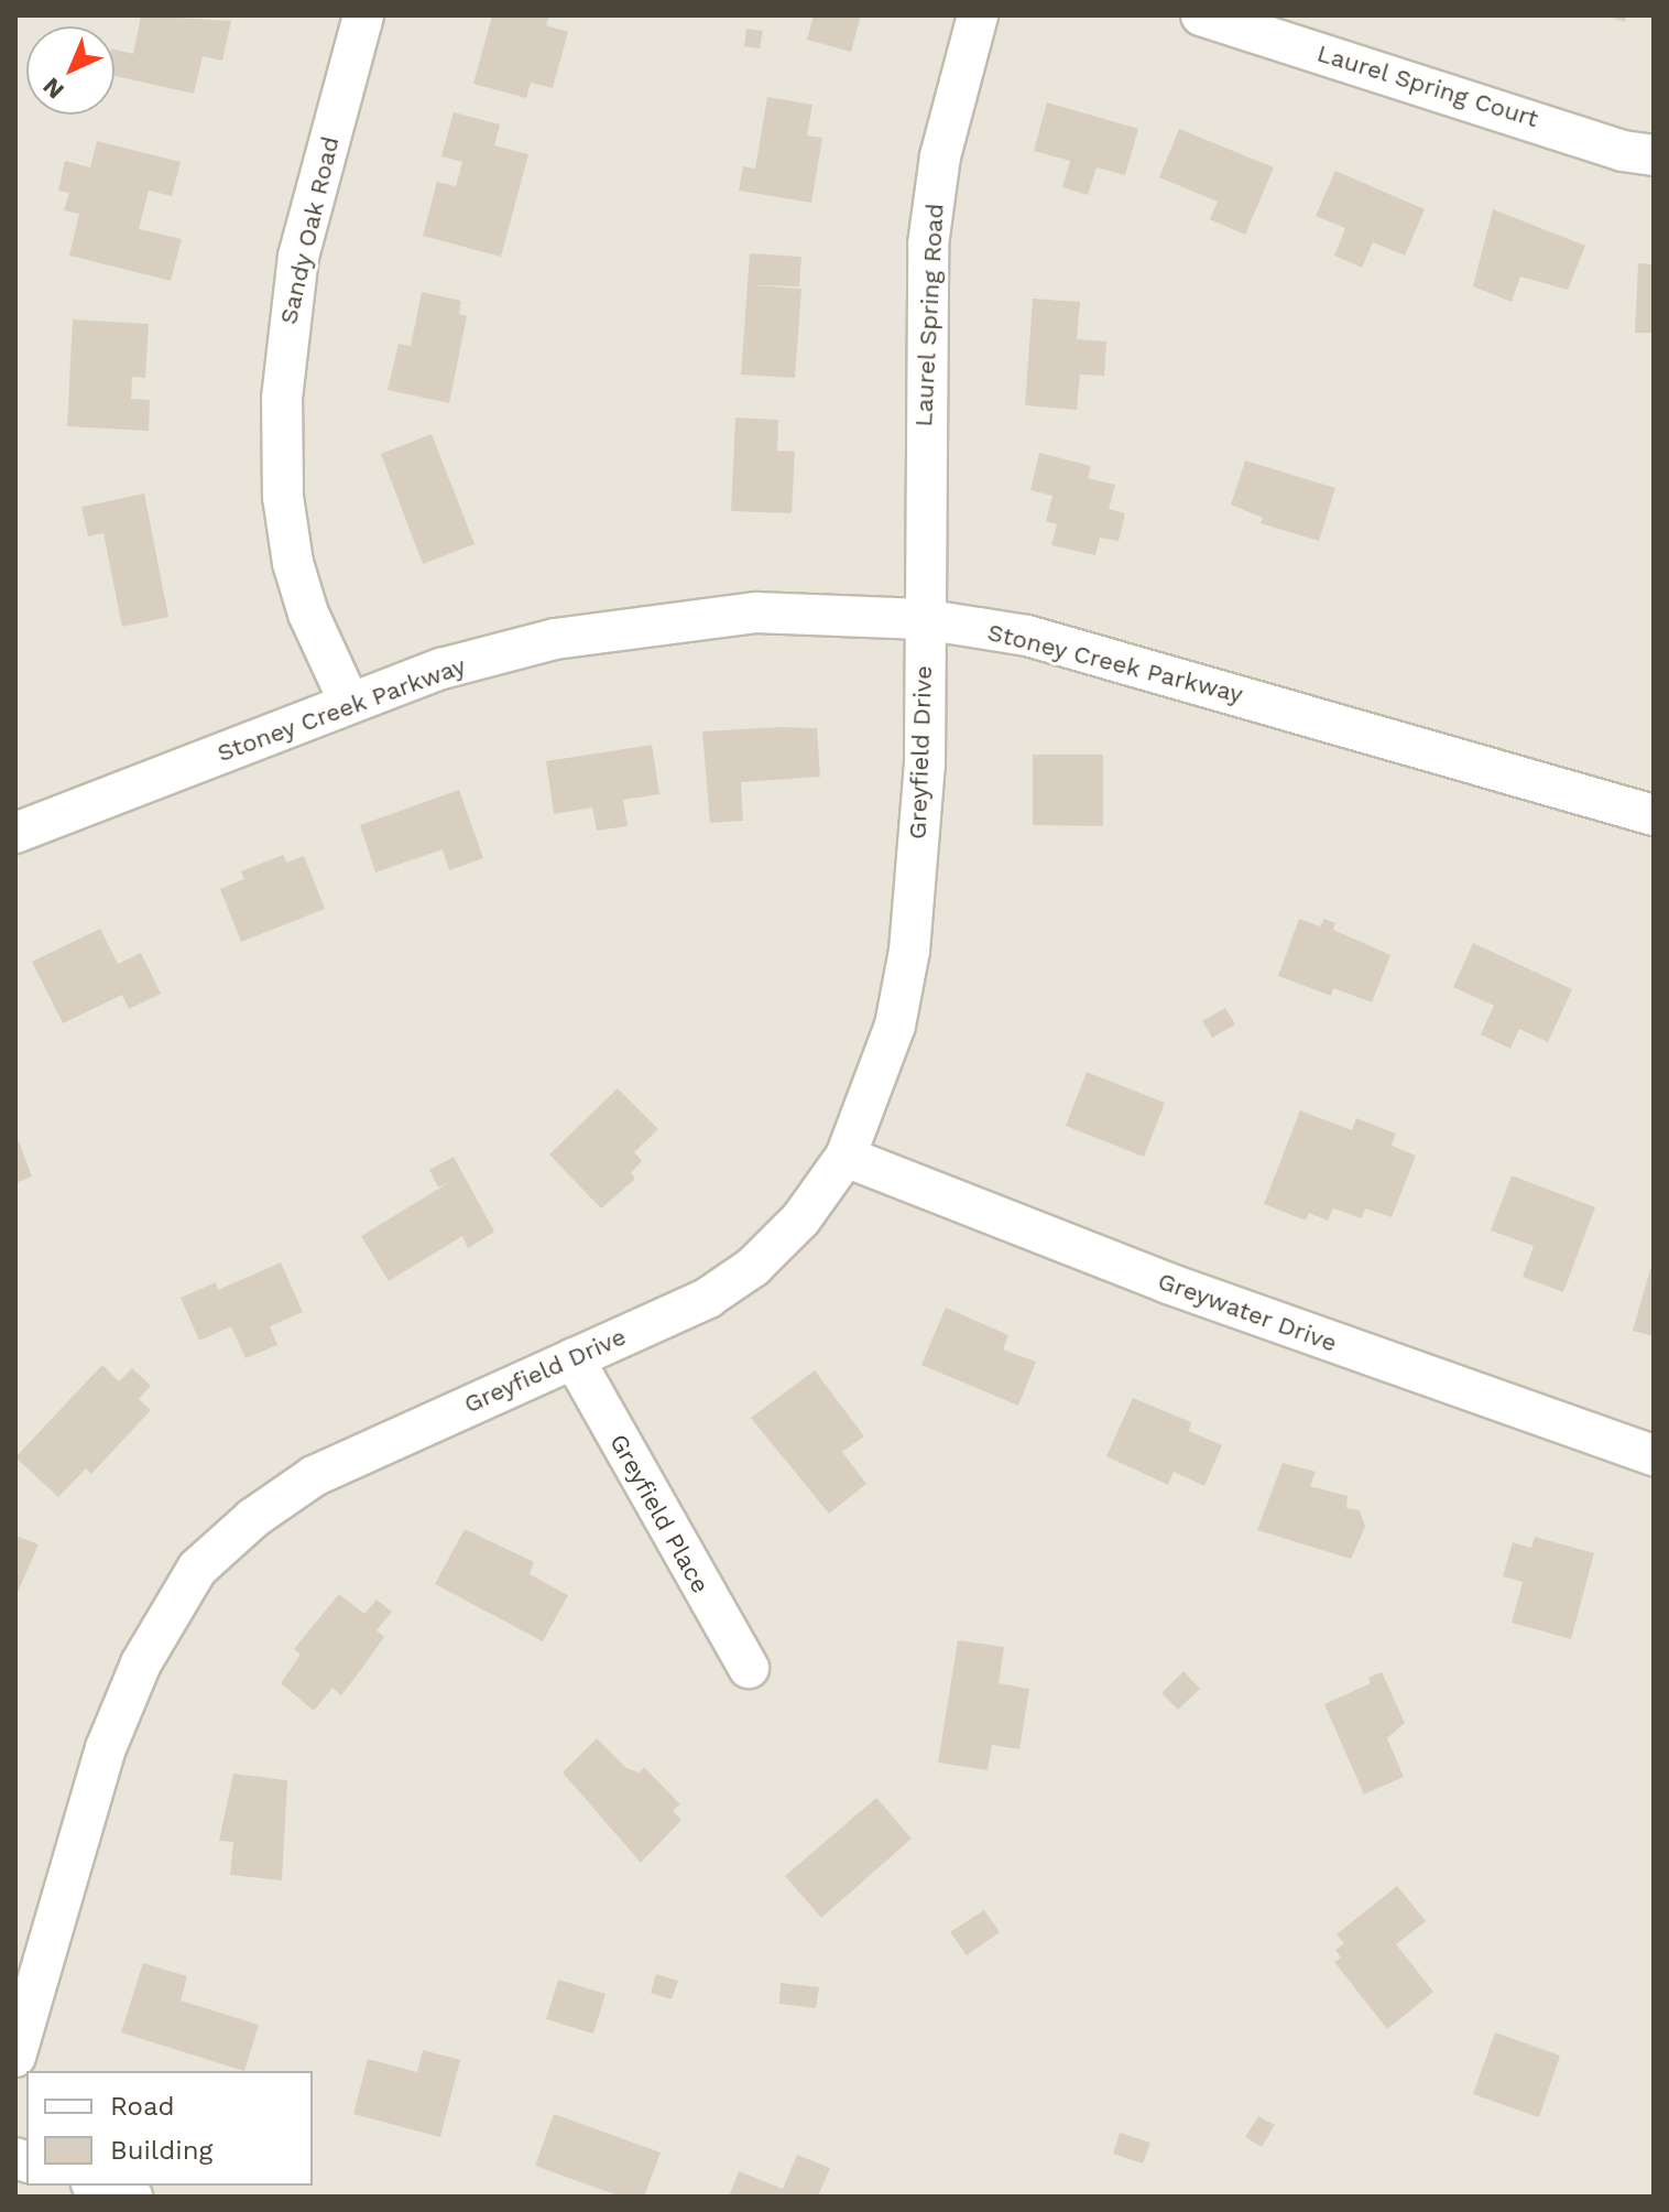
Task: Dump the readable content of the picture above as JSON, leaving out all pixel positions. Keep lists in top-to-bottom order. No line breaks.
{"streets":{"street":["Laurel Spring Court","Sandy Oak Road","Laurel Spring Road","Stoney Creek Parkway","Greyfield Drive","Greywater Drive","Greyfield Place"]},"crossings":[["Sandy Oak Road","Stoney Creek Parkway"],["Laurel Spring Road","Stoney Creek Parkway"],["Laurel Spring Road","Greyfield Drive"],["Stoney Creek Parkway","Greyfield Drive"],["Greyfield Drive","Greywater Drive"],["Greyfield Drive","Greyfield Place"]],"legend":["Road","Building"],"north":"bottom left"}
